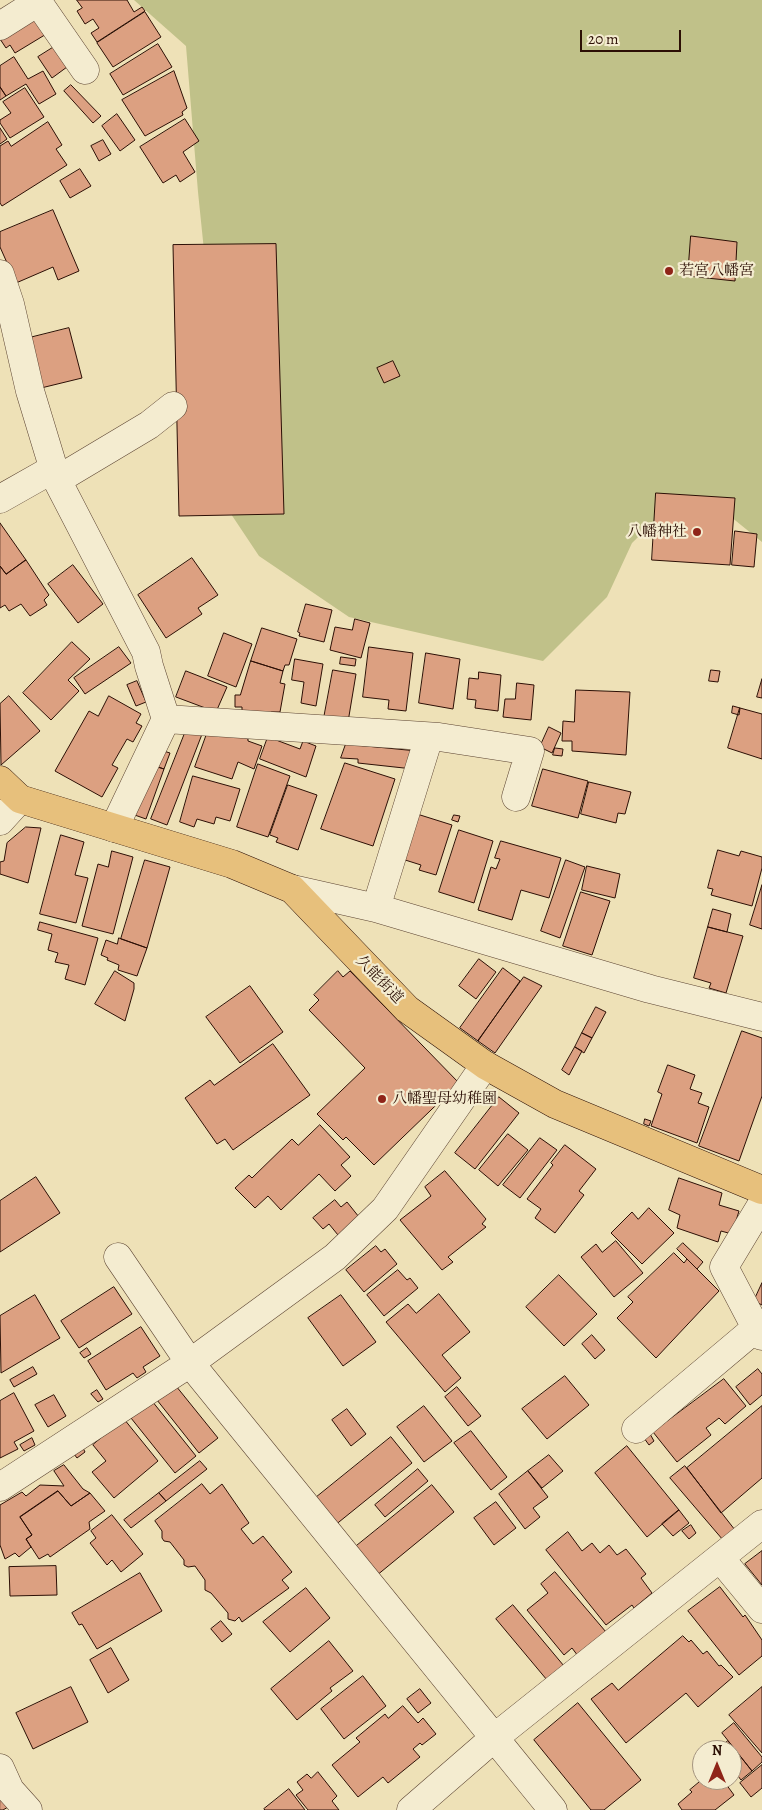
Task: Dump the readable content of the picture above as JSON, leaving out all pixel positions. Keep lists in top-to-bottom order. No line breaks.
{"streets":{"main road":["久能街道"]},"places":["若宮八幡宮","八幡神社","八幡聖母幼稚園"],"scale_bar":"20 m","north":"top"}
